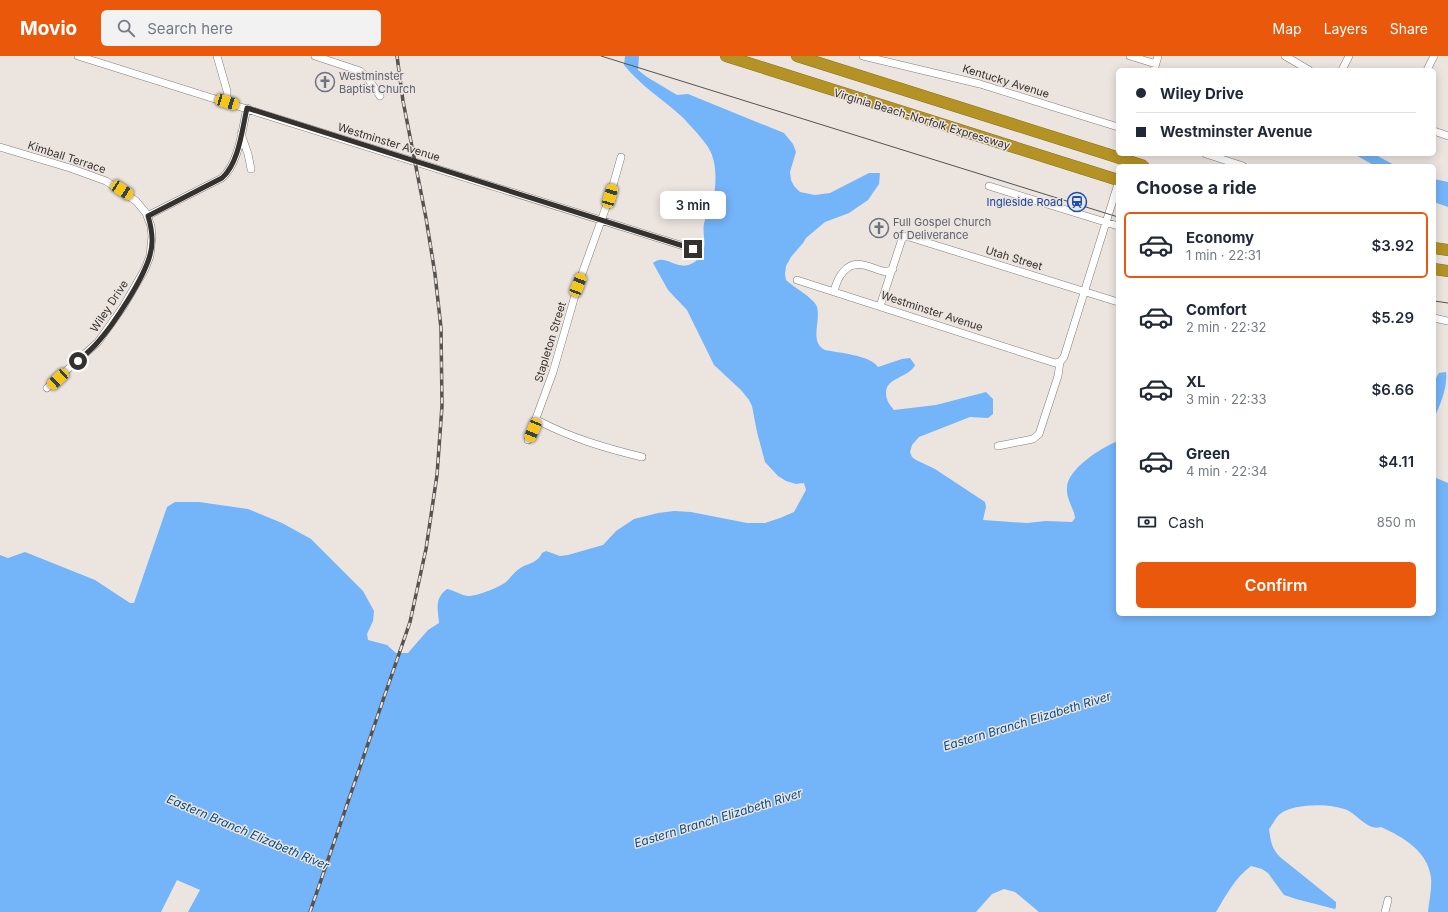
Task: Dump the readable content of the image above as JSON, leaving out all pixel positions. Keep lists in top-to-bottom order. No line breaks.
{"streets":{"highway":["Virginia Beach-Norfolk Expressway"],"street":["Kentucky Avenue","Westminster Avenue","Kimball Terrace","Utah Street","Wiley Drive","Stapleton Street"]},"crossings":[["Westminster Avenue","Stapleton Street"],["Kimball Terrace","Wiley Drive"]],"water":["Eastern Branch Elizabeth River"],"places":{"church":["Westminster Baptist Church","Full Gospel Church of Deliverance"],"station":["Ingleside Road"]},"page":{"header":"Movio","search":"Search here","nav":["Map","Layers","Share"],"banner":["Wiley Drive","Westminster Avenue"],"heading":"Choose a ride","bubble":"3 min","list":[{"name":"Economy","note":"1 min · 22:31","value":"$3.92"},{"name":"Comfort","note":"2 min · 22:32","value":"$5.29"},{"name":"XL","note":"3 min · 22:33","value":"$6.66"},{"name":"Green","note":"4 min · 22:34","value":"$4.11"}],"pay":["Cash","850 m"],"buttons":"Confirm"}}
